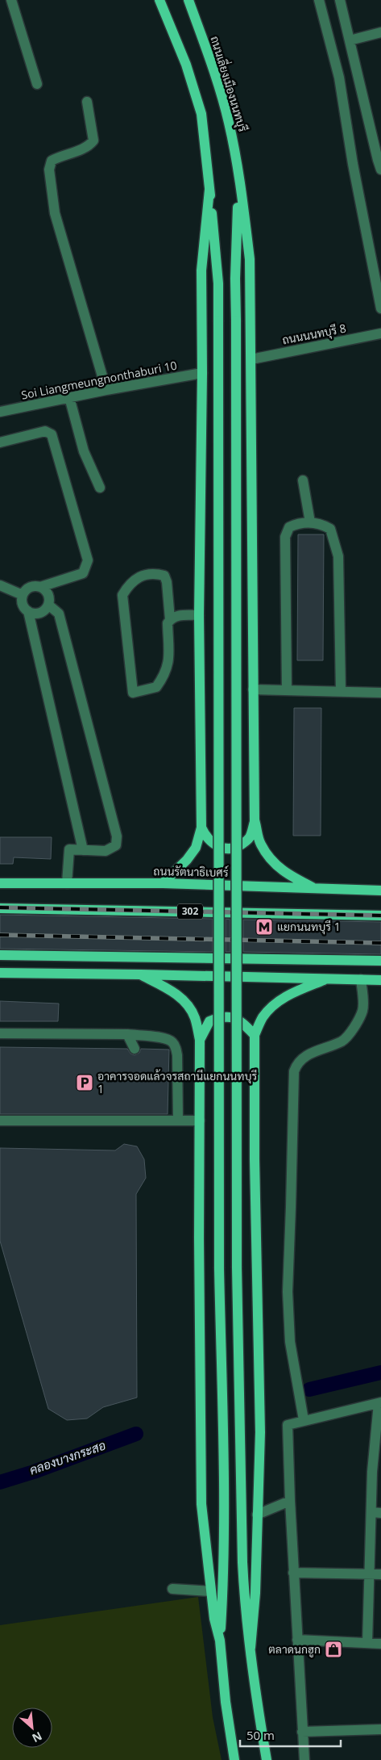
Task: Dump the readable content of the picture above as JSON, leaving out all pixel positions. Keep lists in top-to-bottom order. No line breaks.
{"streets":{"main road":["ถนนเลี่ยงเมืองนนทบุรี","ถนนรัตนาธิเบศร์","302"],"street":["ถนนนนทบุรี 8","Soi Liangmeungnonthaburi 10"]},"water":["คลองบางกระสอ"],"places":{"metro station":["แยกนนทบุรี 1"],"parking":["อาคารจอดแล้วจรสถานีแยกนนทบุรี 1"],"shop":["ตลาดนกฮูก"]},"scale_bar":"50 m","north":"bottom right"}
